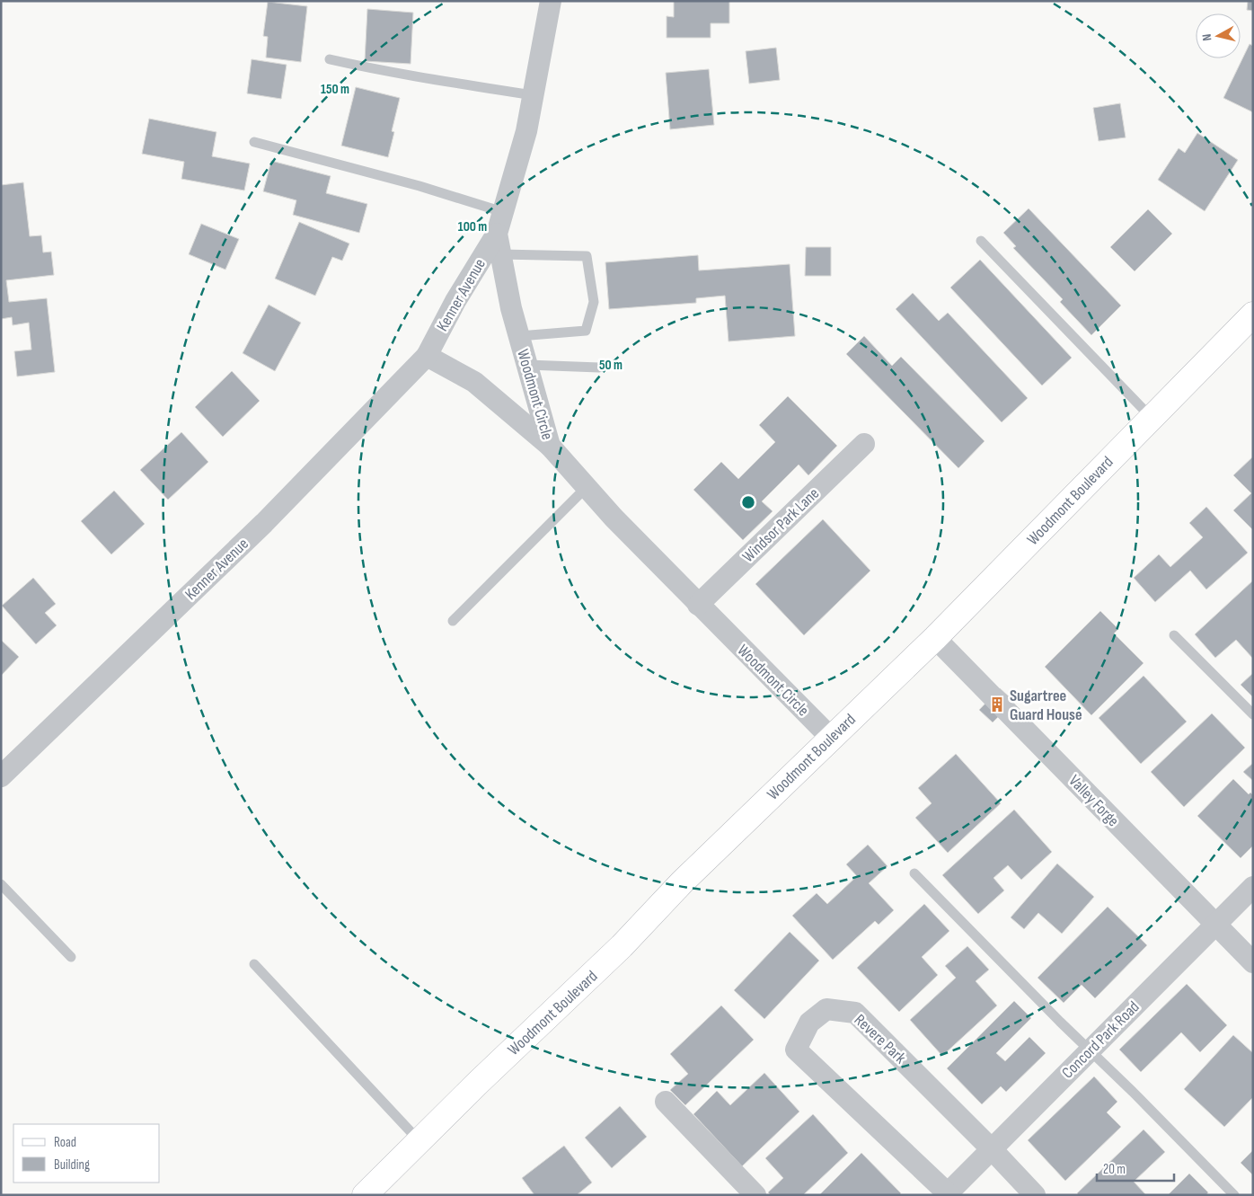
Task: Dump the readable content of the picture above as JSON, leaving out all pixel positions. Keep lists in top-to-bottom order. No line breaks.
{"streets":{"main road":["Woodmont Boulevard"],"street":["Kenner Avenue","Woodmont Circle","Windsor Park Lane","Valley Forge","Revere Park","Concord Park Road"]},"crossings":[["Kenner Avenue","Woodmont Circle"],["Woodmont Circle","Woodmont Boulevard"],["Woodmont Circle","Windsor Park Lane"],["Woodmont Boulevard","Valley Forge"],["Valley Forge","Concord Park Road"],["Revere Park","Concord Park Road"]],"places":{"building":["Sugartree Guard House"]},"legend":["Road","Building"],"scale_bar":"20 m","north":"left","rings":["150 m","100 m","50 m"]}
